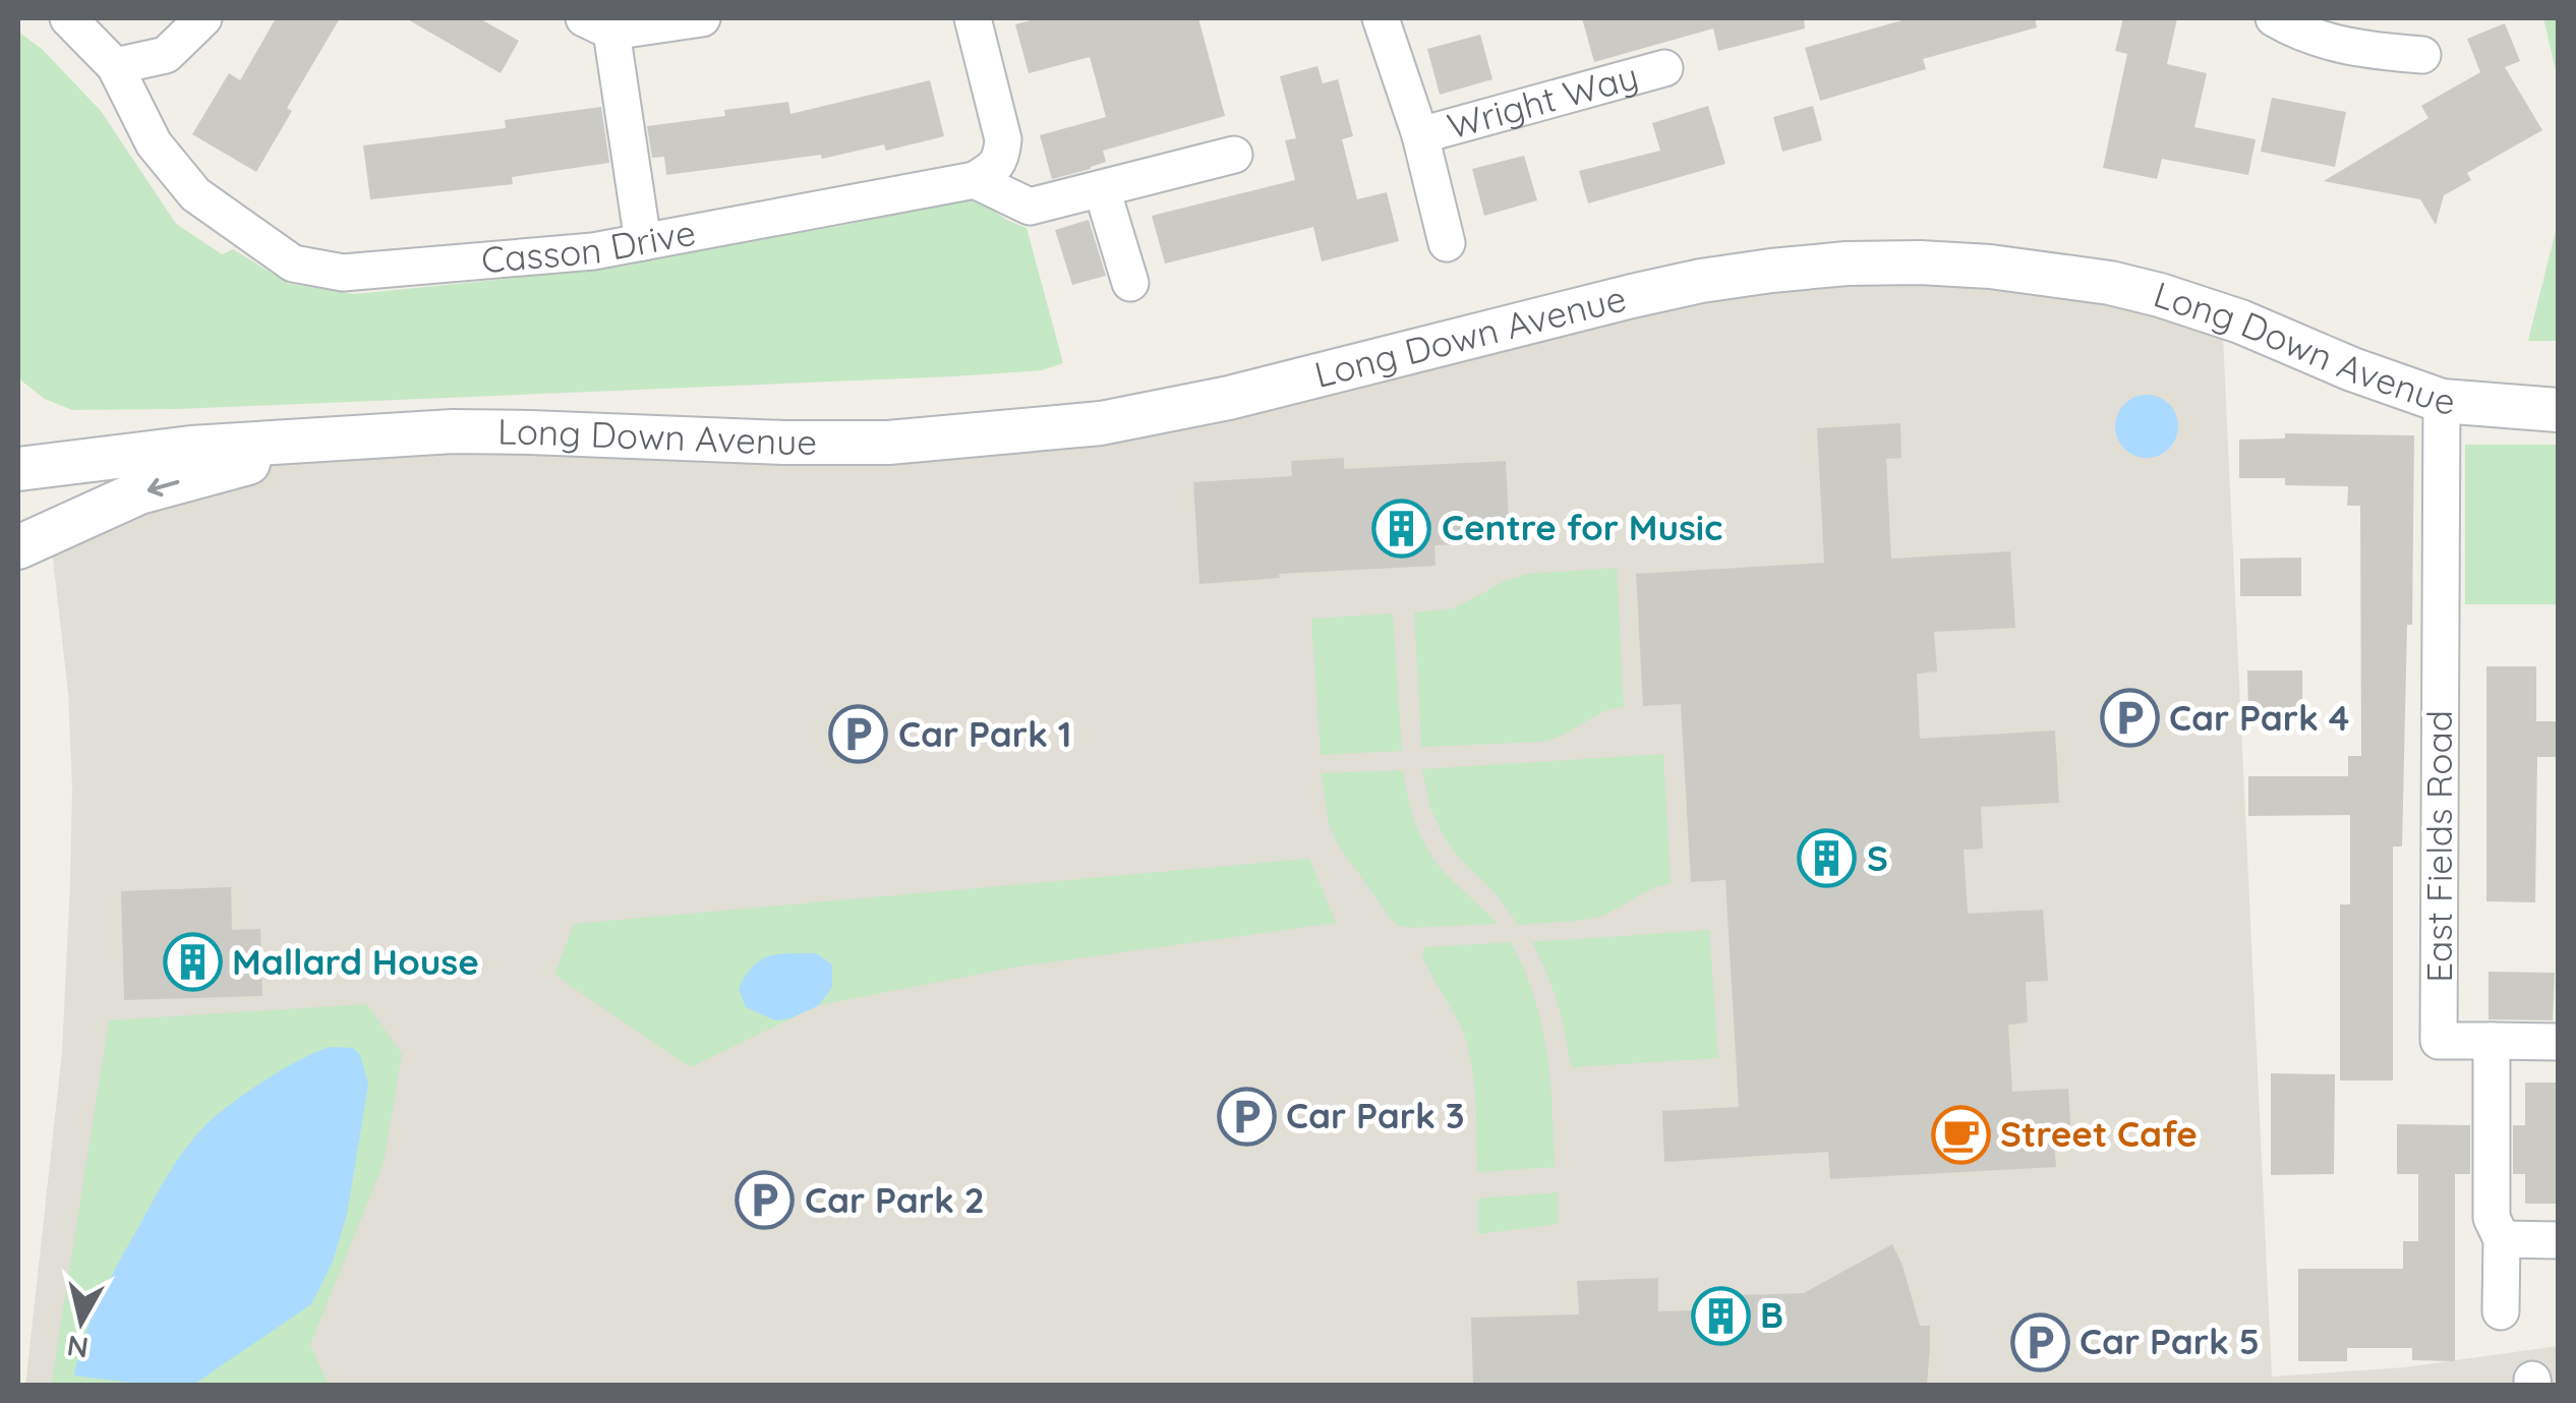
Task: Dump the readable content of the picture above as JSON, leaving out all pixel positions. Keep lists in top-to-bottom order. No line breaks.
{"streets":{"street":["Wright Way","Casson Drive","Long Down Avenue","East Fields Road"]},"crossings":[["Long Down Avenue","East Fields Road"]],"places":{"building":["Centre for Music","S","Mallard House","B"],"parking":["Car Park 4","Car Park 1","Car Park 3","Car Park 2","Car Park 5"],"cafe":["Street Cafe"]},"north":"bottom"}
